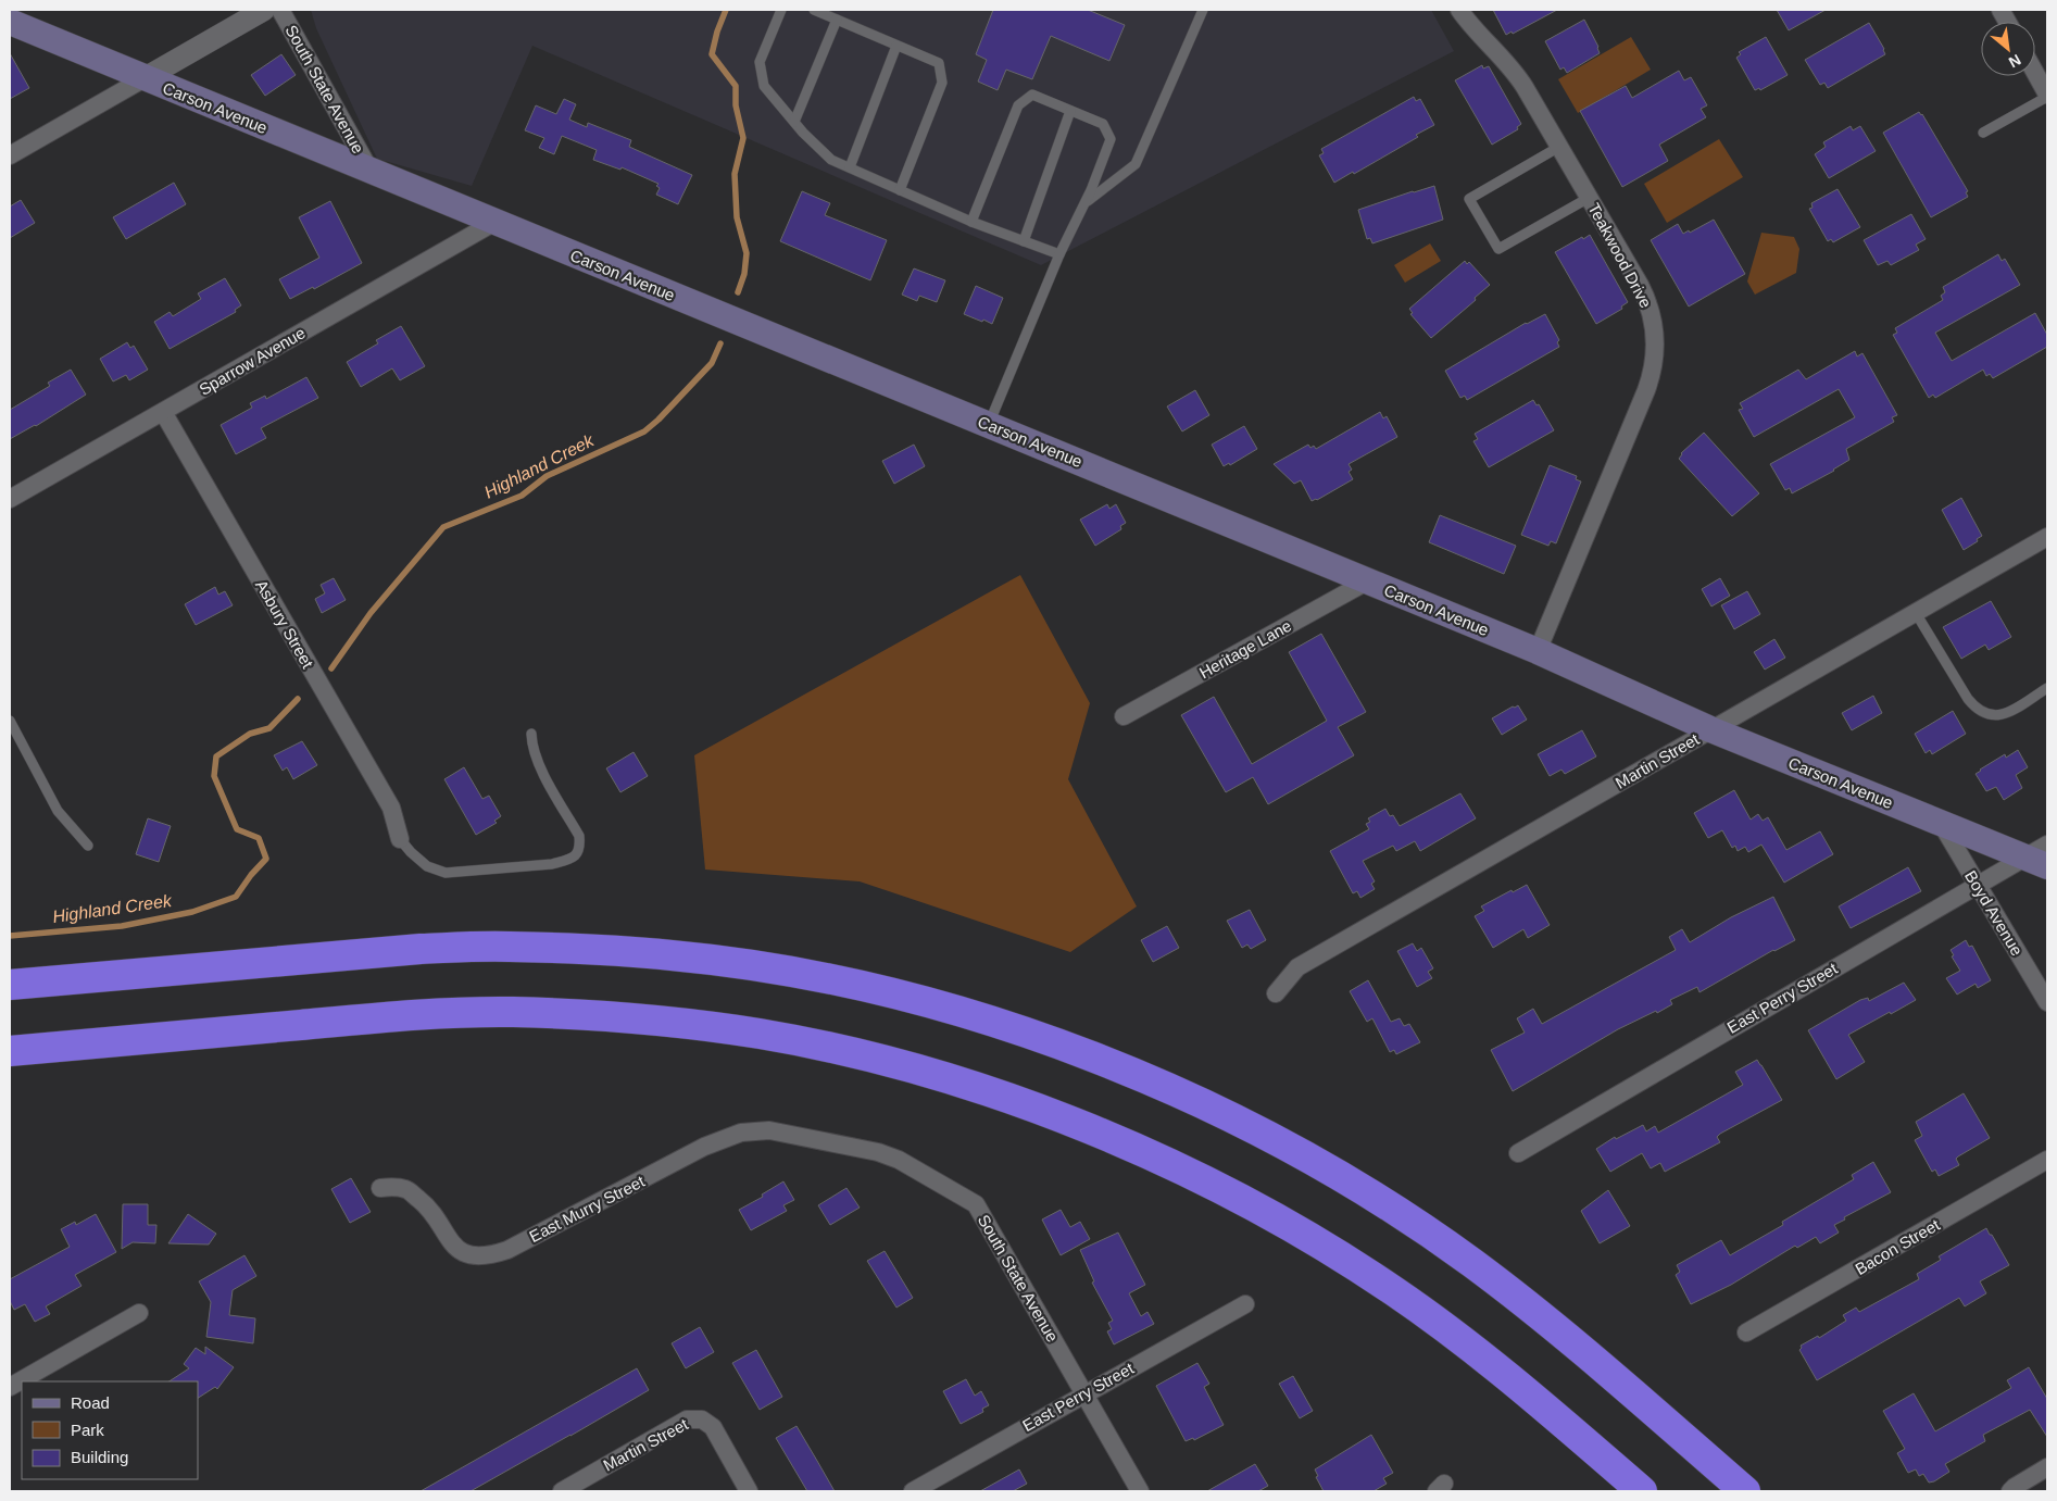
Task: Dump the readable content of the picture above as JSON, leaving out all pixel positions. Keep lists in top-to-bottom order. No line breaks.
{"streets":{"main road":["Carson Avenue"],"street":["South State Avenue","Teakwood Drive","Sparrow Avenue","Asbury Street","Heritage Lane","Martin Street","Boyd Avenue","East Perry Street","East Murry Street","Bacon Street"]},"crossings":[["South State Avenue","Carson Avenue"],["South State Avenue","East Perry Street"],["South State Avenue","East Murry Street"],["Carson Avenue","Teakwood Drive"],["Carson Avenue","Sparrow Avenue"],["Carson Avenue","Heritage Lane"],["Carson Avenue","Martin Street"],["Carson Avenue","Boyd Avenue"],["Carson Avenue","East Perry Street"],["Sparrow Avenue","Asbury Street"],["Boyd Avenue","East Perry Street"]],"water":["Highland Creek"],"legend":["Road","Park","Building"],"north":"bottom right"}
